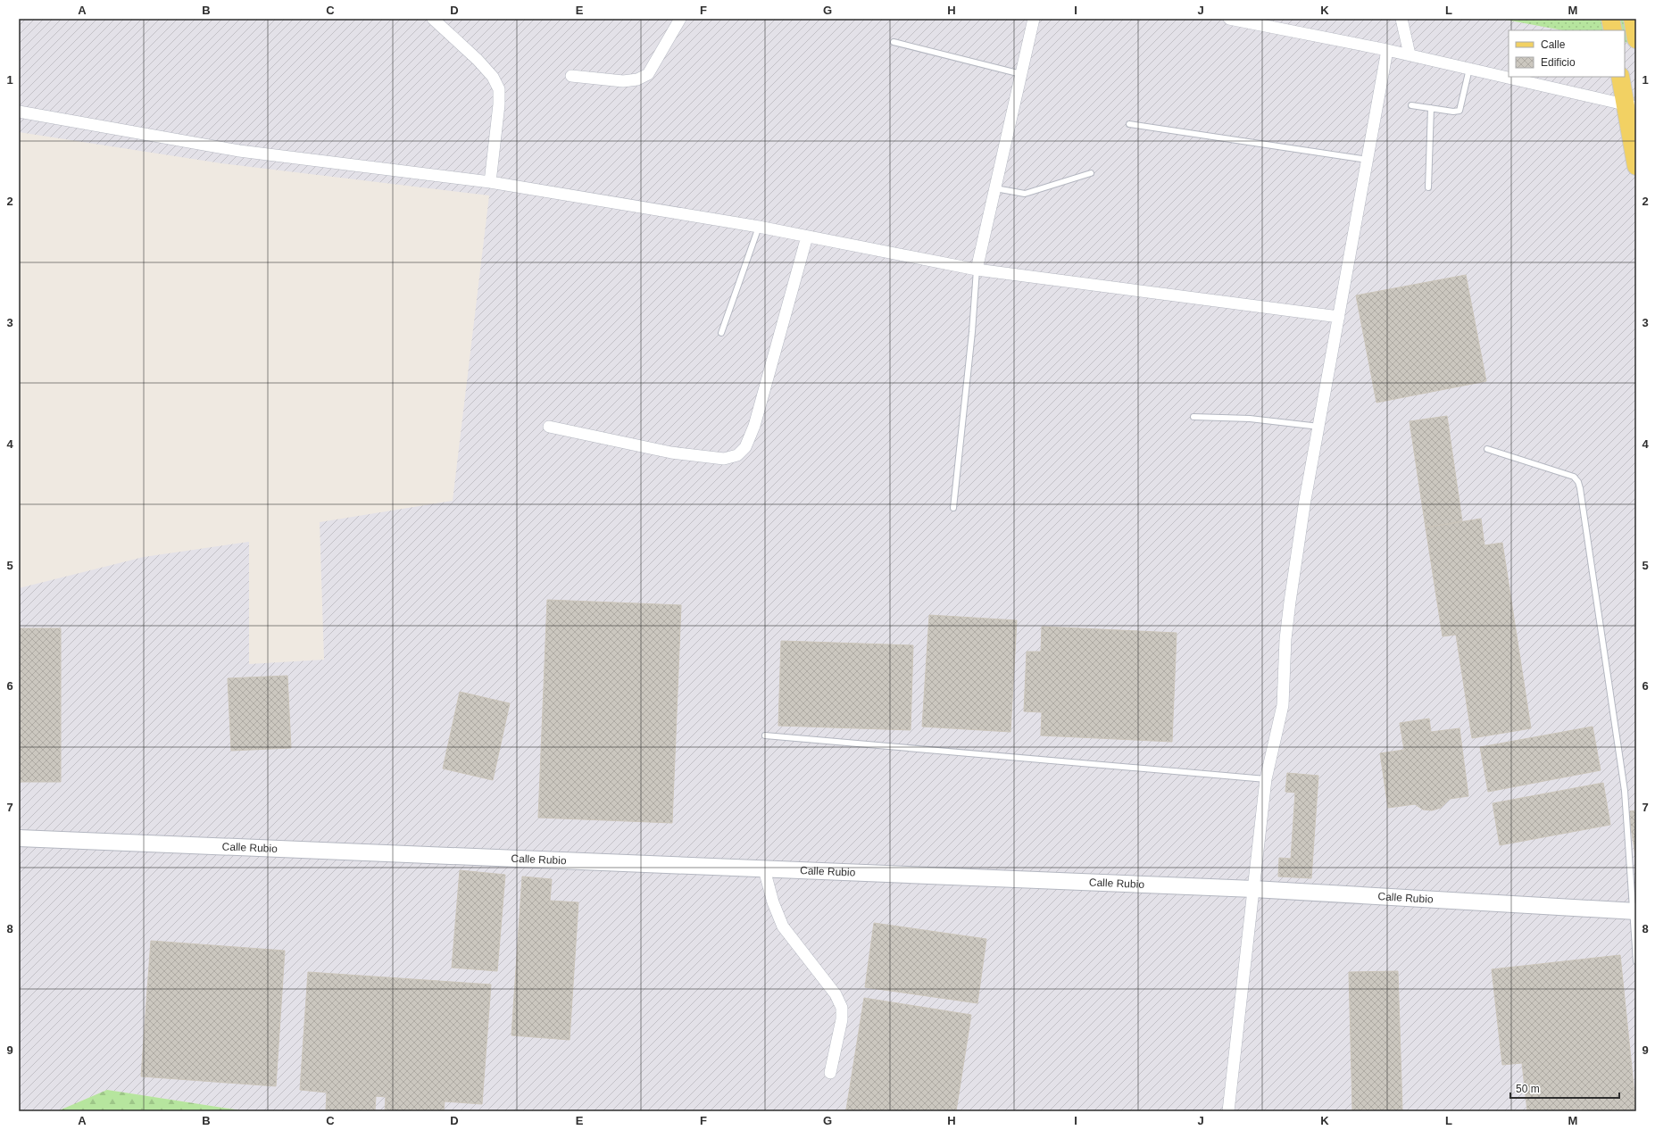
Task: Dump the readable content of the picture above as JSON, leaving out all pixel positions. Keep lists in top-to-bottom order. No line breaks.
{"streets":{"street":["Calle Rubio"]},"legend":["Calle","Edificio"],"scale_bar":"50 m","grid":{"columns":["A","B","C","D","E","F","G","H","I","J","K","L","M"],"rows":["1","2","3","4","5","6","7","8","9"]}}
